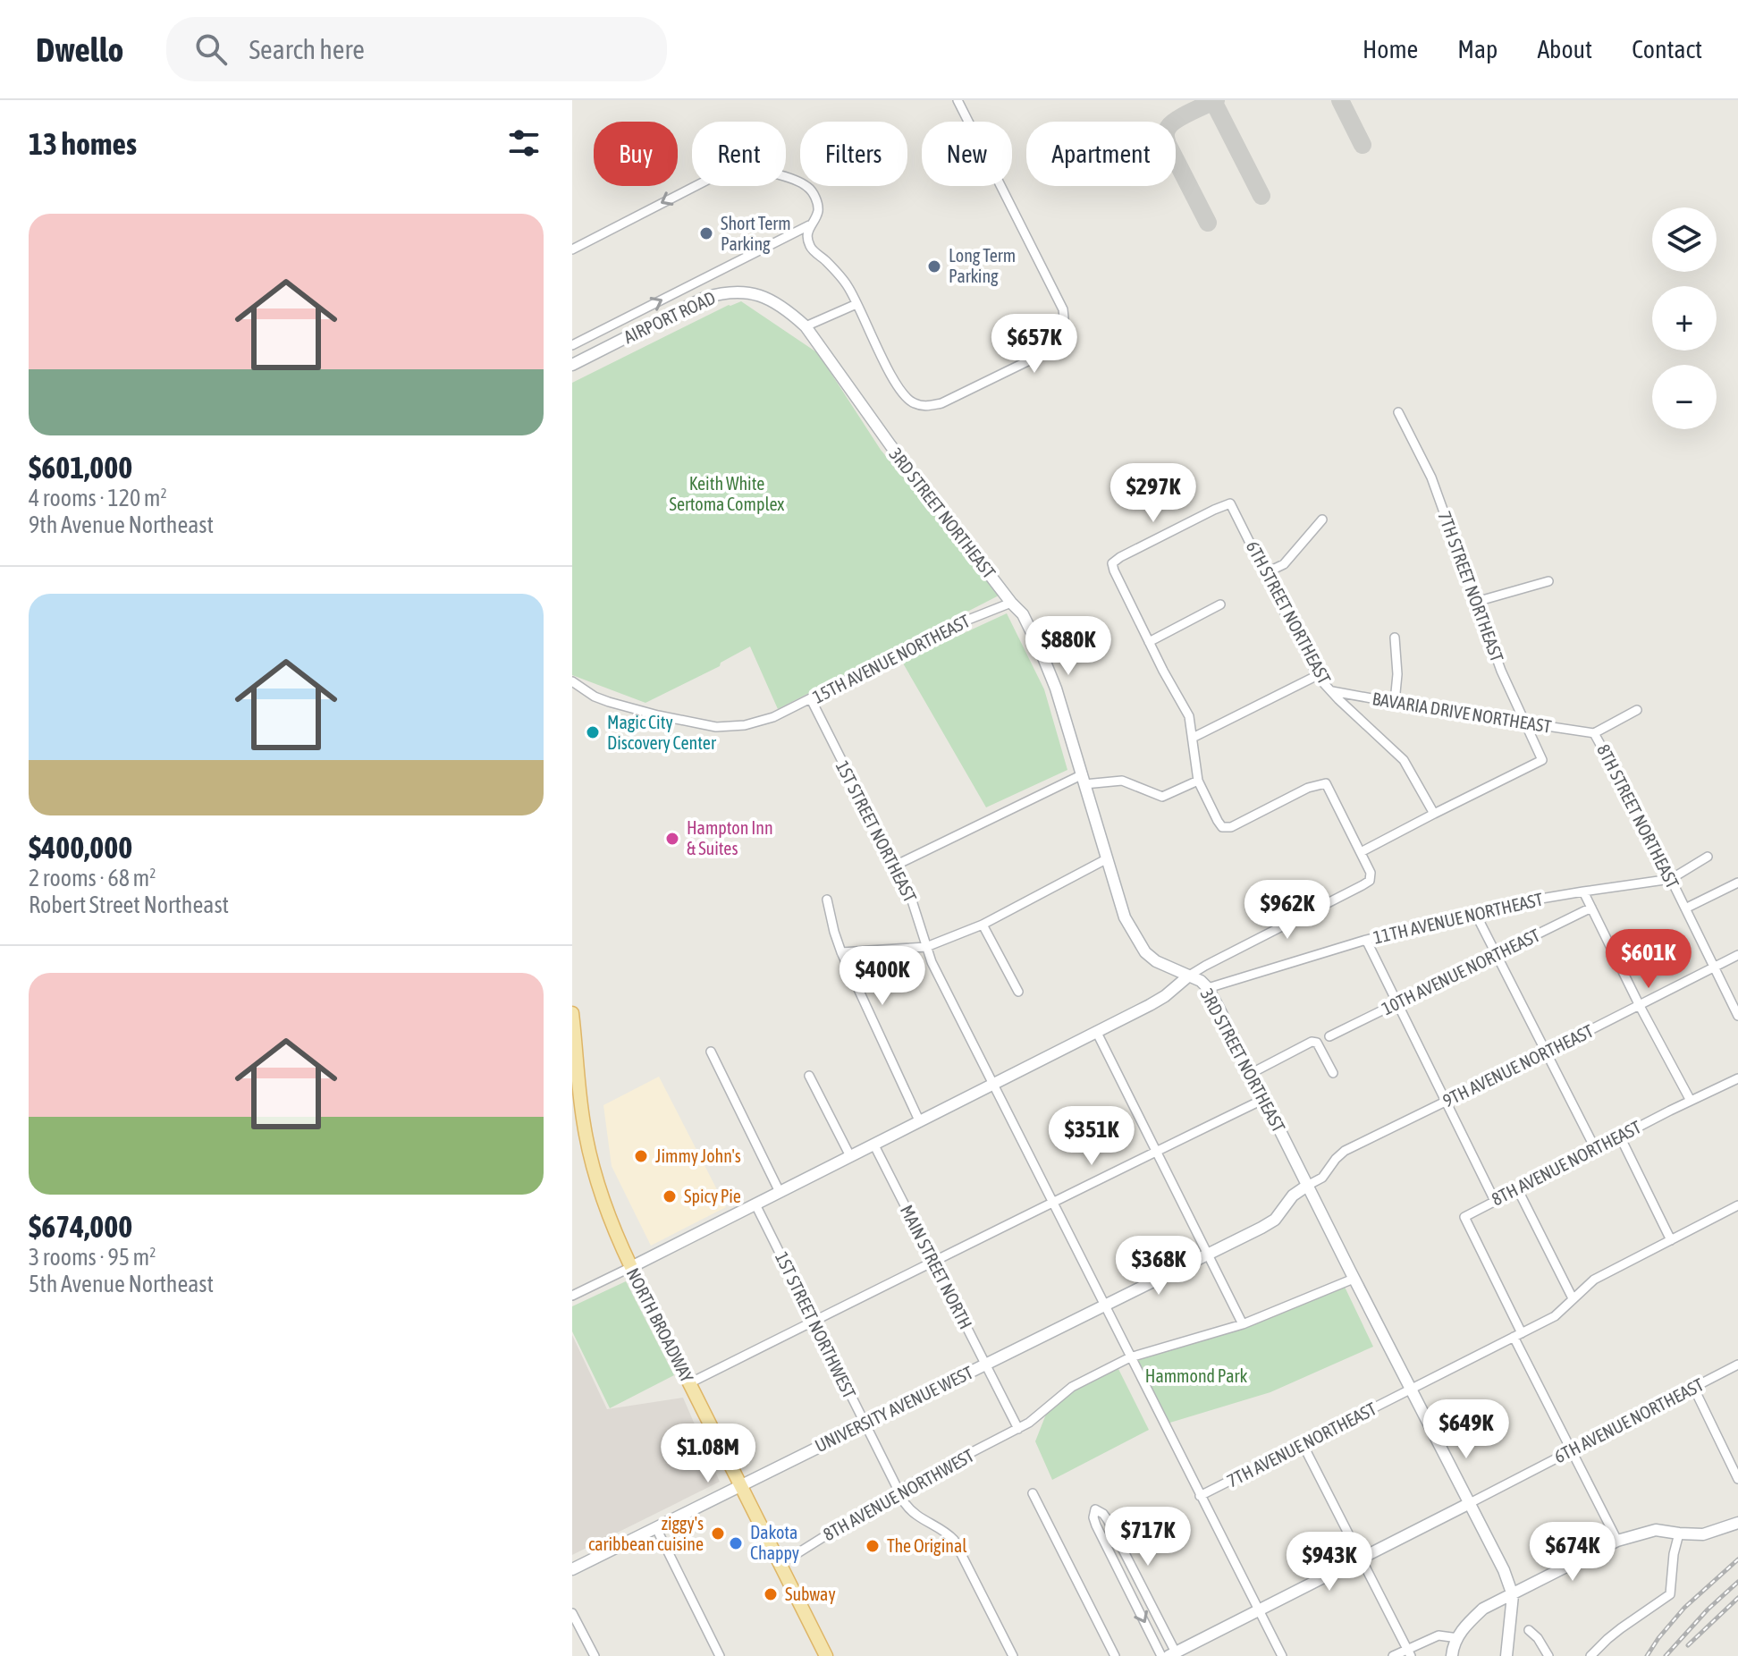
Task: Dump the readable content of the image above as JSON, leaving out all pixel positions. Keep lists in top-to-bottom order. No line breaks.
{"streets":{"main road":["NORTH BROADWAY"],"street":["AIRPORT ROAD","3RD STREET NORTHEAST","7TH STREET NORTHEAST","6TH STREET NORTHEAST","15TH AVENUE NORTHEAST","BAVARIA DRIVE NORTHEAST","8TH STREET NORTHEAST","1ST STREET NORTHEAST","11TH AVENUE NORTHEAST","10TH AVENUE NORTHEAST","9TH AVENUE NORTHEAST","8TH AVENUE NORTHEAST","MAIN STREET NORTH","1ST STREET NORTHWEST","UNIVERSITY AVENUE WEST","6TH AVENUE NORTHEAST","7TH AVENUE NORTHEAST","8TH AVENUE NORTHWEST"]},"crossings":[["AIRPORT ROAD","3RD STREET NORTHEAST"],["3RD STREET NORTHEAST","15TH AVENUE NORTHEAST"],["3RD STREET NORTHEAST","11TH AVENUE NORTHEAST"],["3RD STREET NORTHEAST","9TH AVENUE NORTHEAST"],["3RD STREET NORTHEAST","UNIVERSITY AVENUE WEST"],["3RD STREET NORTHEAST","6TH AVENUE NORTHEAST"],["3RD STREET NORTHEAST","7TH AVENUE NORTHEAST"],["7TH STREET NORTHEAST","6TH STREET NORTHEAST"],["7TH STREET NORTHEAST","BAVARIA DRIVE NORTHEAST"],["6TH STREET NORTHEAST","BAVARIA DRIVE NORTHEAST"],["15TH AVENUE NORTHEAST","1ST STREET NORTHEAST"],["BAVARIA DRIVE NORTHEAST","8TH STREET NORTHEAST"],["8TH STREET NORTHEAST","11TH AVENUE NORTHEAST"],["8TH STREET NORTHEAST","9TH AVENUE NORTHEAST"],["1ST STREET NORTHEAST","UNIVERSITY AVENUE WEST"],["1ST STREET NORTHEAST","6TH AVENUE NORTHEAST"],["1ST STREET NORTHEAST","7TH AVENUE NORTHEAST"],["9TH AVENUE NORTHEAST","UNIVERSITY AVENUE WEST"],["8TH AVENUE NORTHEAST","7TH AVENUE NORTHEAST"],["MAIN STREET NORTH","UNIVERSITY AVENUE WEST"],["MAIN STREET NORTH","8TH AVENUE NORTHWEST"],["NORTH BROADWAY","UNIVERSITY AVENUE WEST"],["NORTH BROADWAY","8TH AVENUE NORTHWEST"],["1ST STREET NORTHWEST","UNIVERSITY AVENUE WEST"],["1ST STREET NORTHWEST","8TH AVENUE NORTHWEST"]],"parks":["Keith White Sertoma Complex","Hammond Park"],"places":["Short Term Parking","Long Term Parking","Magic City Discovery Center","Hampton Inn & Suites","Jimmy John's","Spicy Pie","ziggy's caribbean cuisine","Dakota Chappy","The Original","Subway"],"page":{"header":"Dwello","search":"Search here","nav":["Home","Map","About","Contact"],"heading":"13 homes","chip":["Buy","Rent","Filters","New","Apartment"],"list":[{"name":"$601,000","note":"4 rooms · 120 m² · 9th Avenue Northeast"},{"name":"$400,000","note":"2 rooms · 68 m² · Robert Street Northeast"},{"name":"$674,000","note":"3 rooms · 95 m² · 5th Avenue Northeast"}],"map_buttons":["+","−"],"price":["$657K","$297K","$880K","$962K","$601K","$400K","$351K","$368K","$649K","$1.08M","$717K","$674K","$943K"]}}
